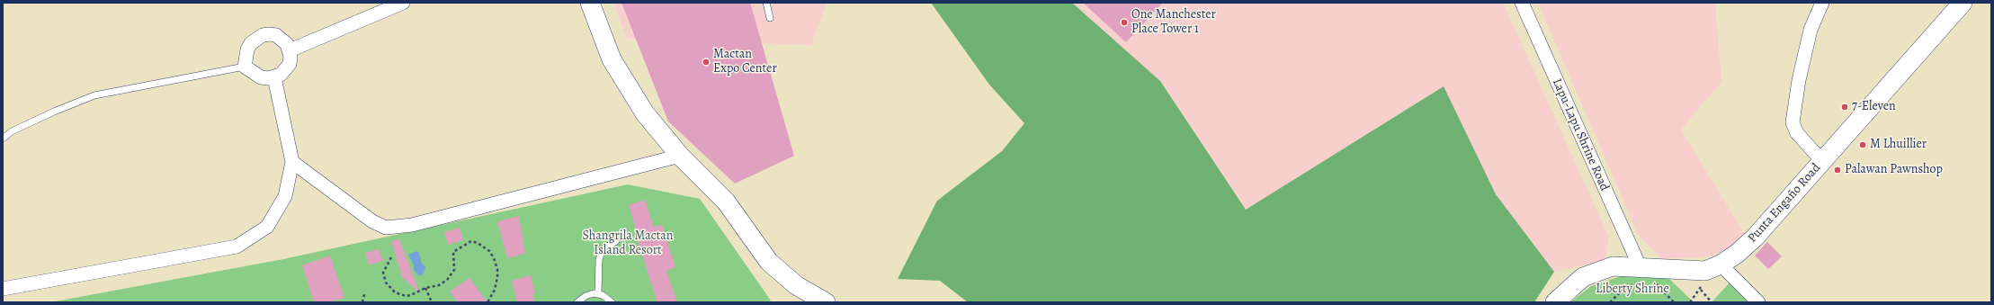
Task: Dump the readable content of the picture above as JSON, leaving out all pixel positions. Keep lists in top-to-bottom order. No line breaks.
{"streets":{"street":["Lapu-Lapu Shrine Road","Punta Engaño Road"]},"crossings":[["Lapu-Lapu Shrine Road","Punta Engaño Road"]],"parks":["Shangrila Mactan Island Resort","Liberty Shrine"],"places":["One Manchester Place Tower 1","Mactan Expo Center","7-Eleven","M Lhuillier","Palawan Pawnshop"]}
